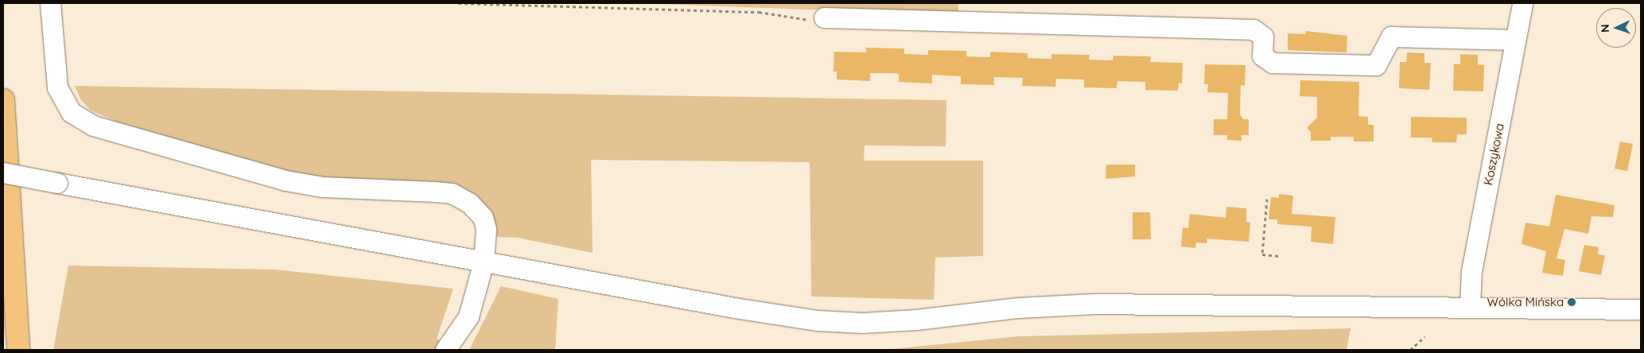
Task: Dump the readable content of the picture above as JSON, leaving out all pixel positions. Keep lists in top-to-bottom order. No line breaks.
{"streets":{"street":["Koszykowa"]},"places":["Wólka Mińska"],"north":"left"}
